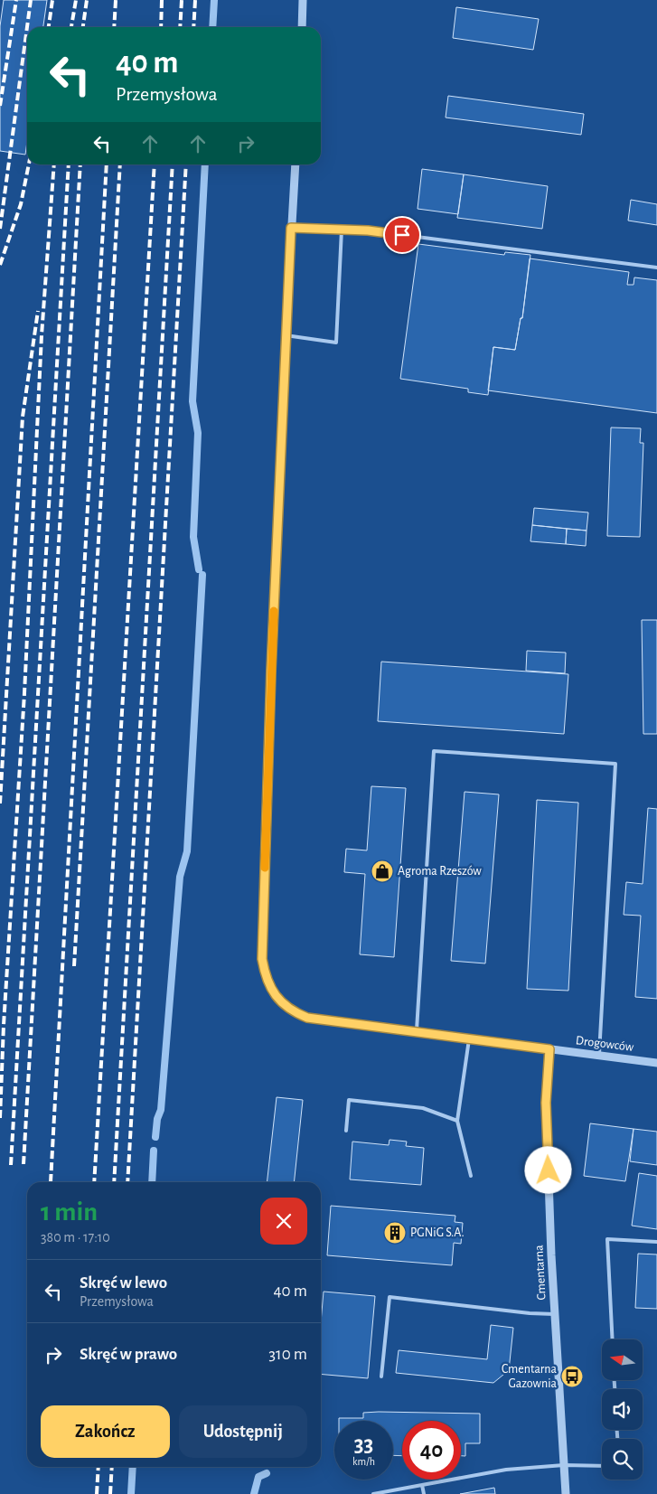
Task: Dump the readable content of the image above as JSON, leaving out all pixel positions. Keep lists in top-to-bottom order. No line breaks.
{"streets":{"street":["Drogowców","Cmentarna"]},"crossings":[["Drogowców","Cmentarna"]],"places":{"shop":["Agroma Rzeszów"],"building":["PGNiG S.A."],"bus stop":["Cmentarna Gazownia"]},"north":"left","page":{"turn":["40 m","Przemysłowa"],"heading":["1 min","380 m · 17:10"],"list":[{"name":"Skręć w lewo","note":"Przemysłowa","value":"40 m"},{"name":"Skręć w prawo","value":"310 m"}],"buttons":["Zakończ","Udostępnij"],"speed":"33 km/h","limit":"40"}}
